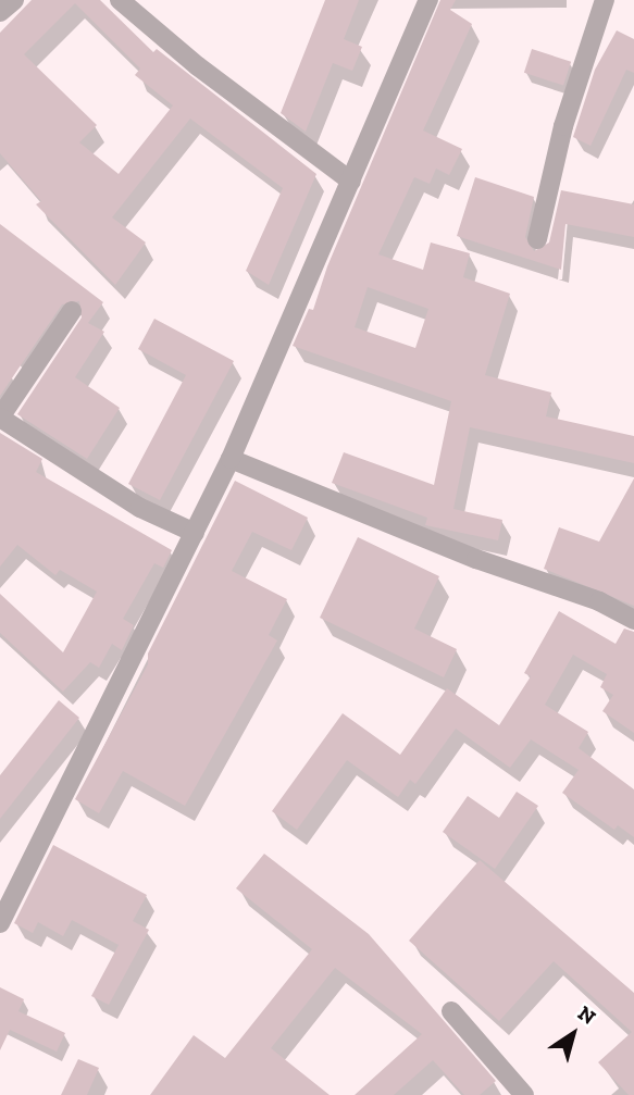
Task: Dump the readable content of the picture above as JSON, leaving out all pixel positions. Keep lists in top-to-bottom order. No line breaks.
{"north":"top right"}
